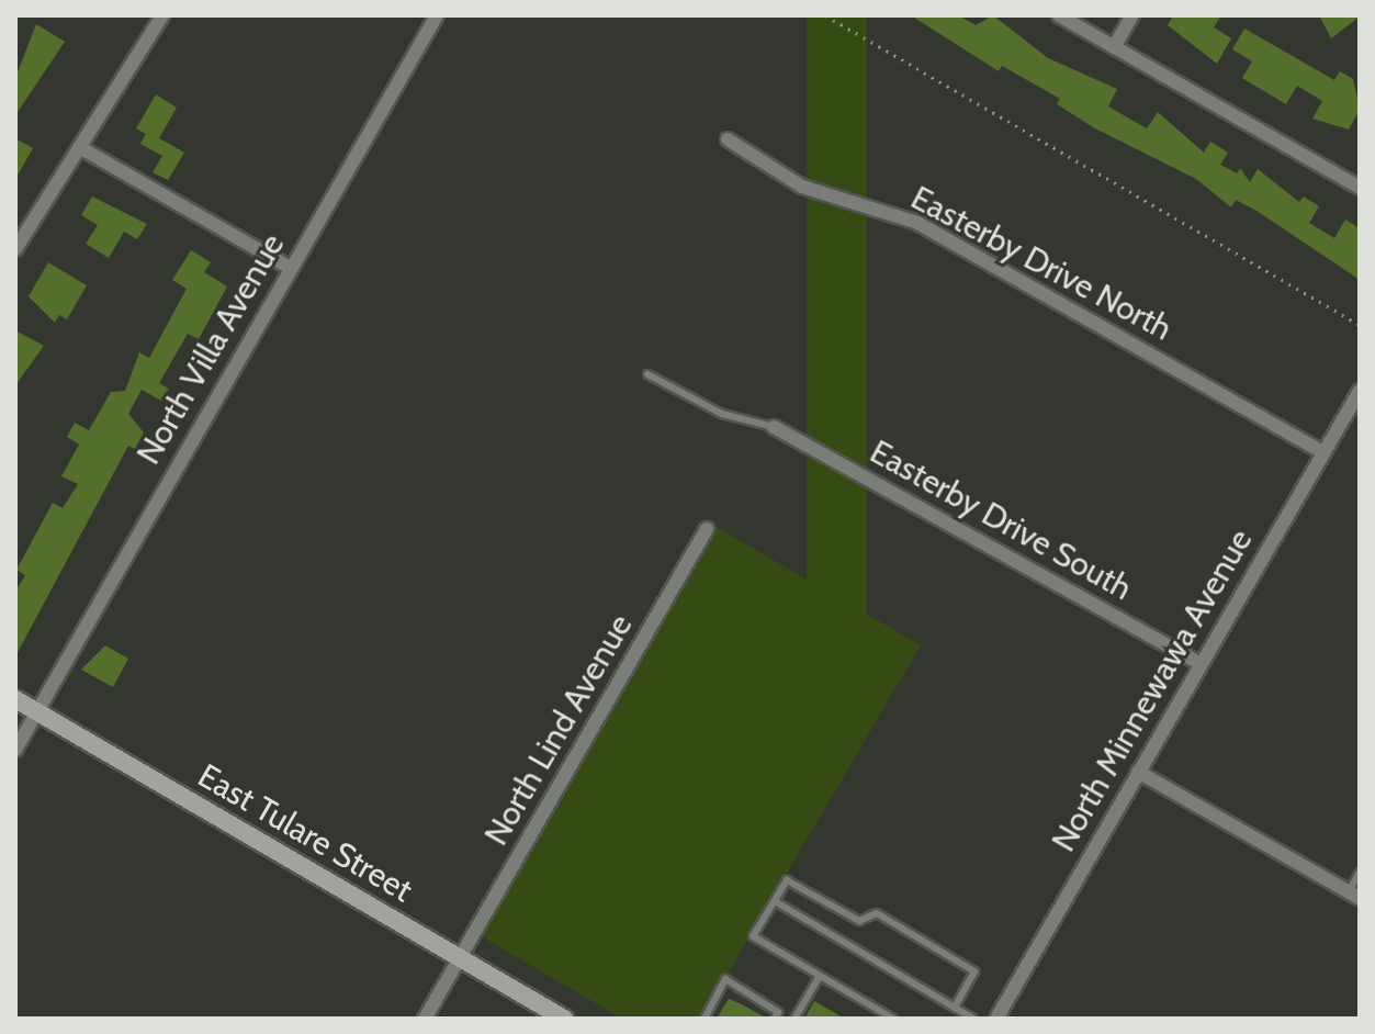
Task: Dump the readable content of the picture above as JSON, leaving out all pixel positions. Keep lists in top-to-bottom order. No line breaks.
{"streets":{"main road":["East Tulare Street"],"street":["Easterby Drive North","North Villa Avenue","Easterby Drive South","North Minnewawa Avenue","North Lind Avenue"]},"crossings":[["Easterby Drive North","North Minnewawa Avenue"],["North Villa Avenue","East Tulare Street"],["Easterby Drive South","North Minnewawa Avenue"],["North Lind Avenue","East Tulare Street"]]}
